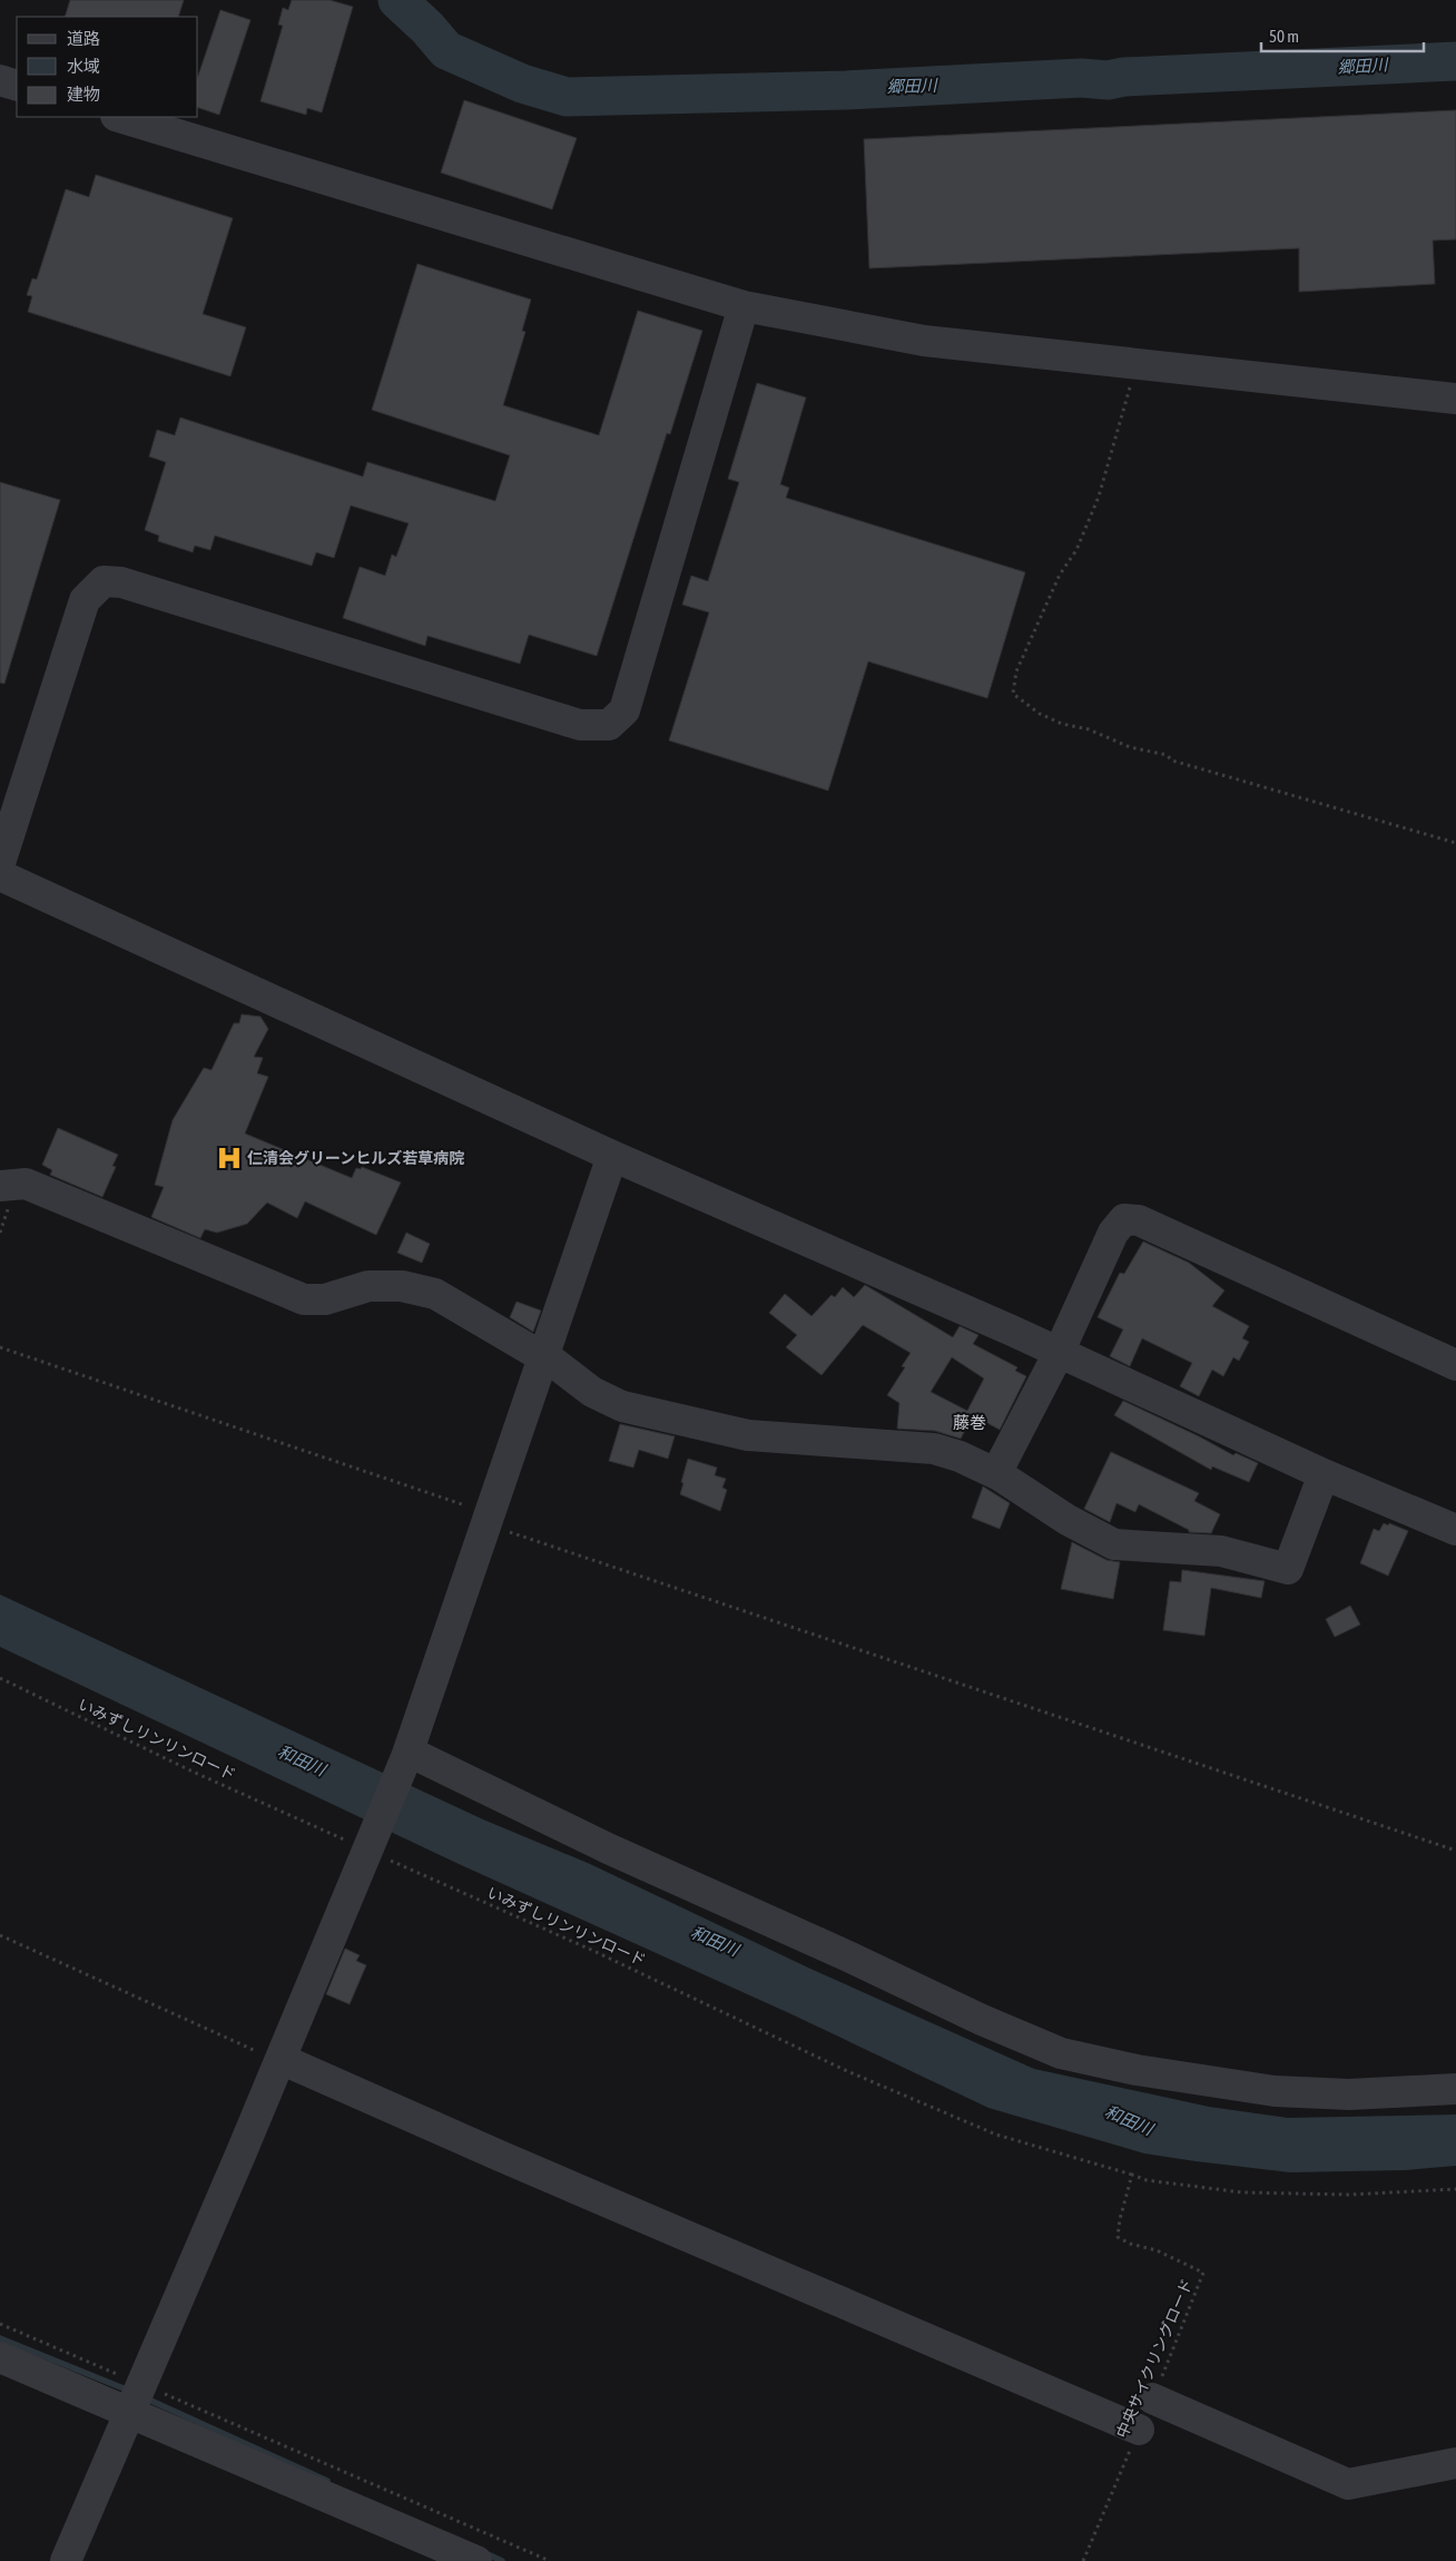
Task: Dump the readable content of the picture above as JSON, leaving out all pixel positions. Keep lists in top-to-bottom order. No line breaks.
{"streets":{"path":["いみずしリンリンロード","中央サイクリングロード"]},"crossings":[["いみずしリンリンロード","中央サイクリングロード"]],"districts":["藤巻"],"water":["郷田川","和田川"],"places":{"hospital":["仁清会グリーンヒルズ若草病院"]},"legend":["道路","水域","建物"],"scale_bar":"50 m"}
